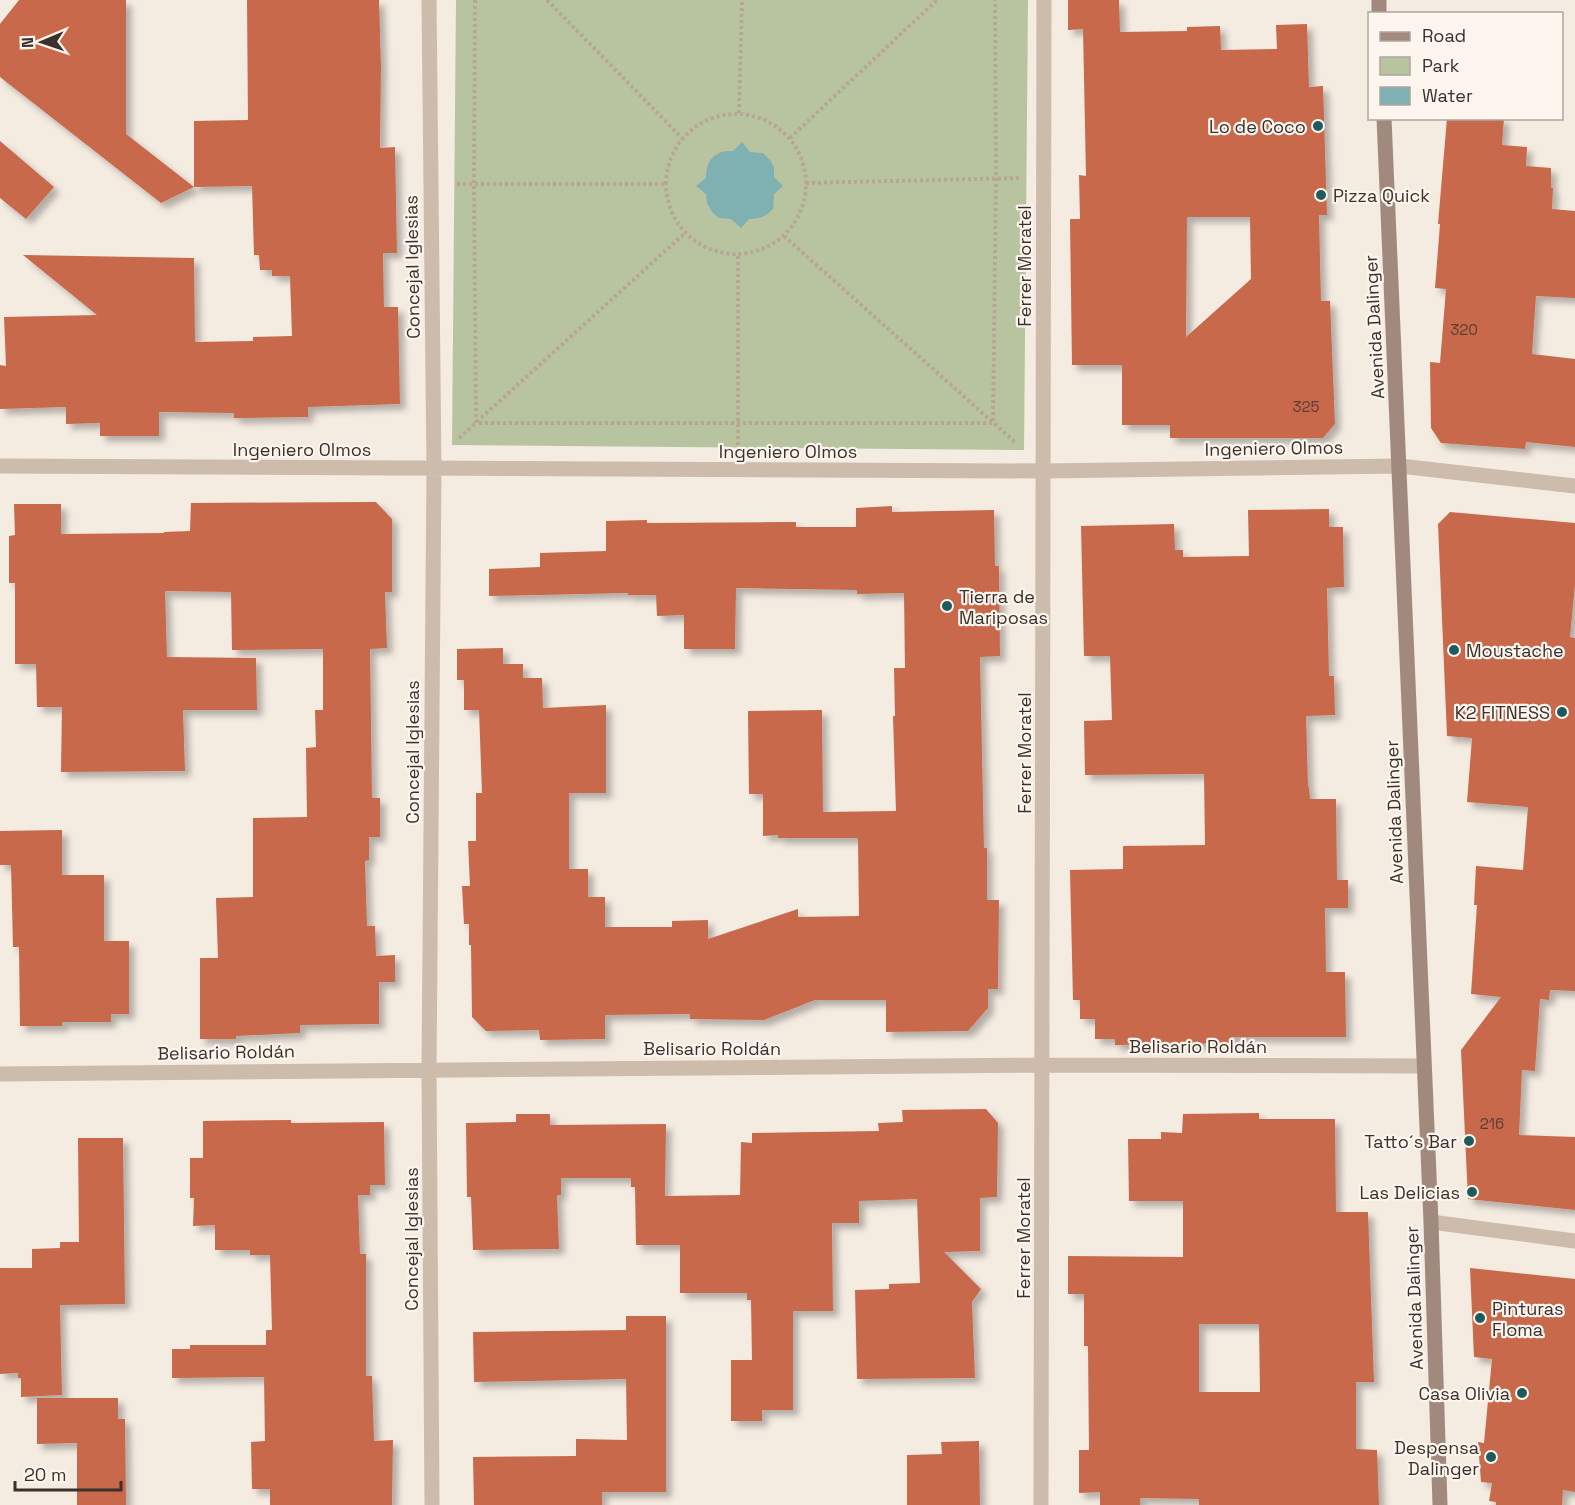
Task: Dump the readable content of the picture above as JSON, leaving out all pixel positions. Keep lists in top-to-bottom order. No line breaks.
{"streets":{"street":["Ferrer Moratel","Concejal Iglesias","Avenida Dalinger","Ingeniero Olmos","Belisario Roldán"]},"crossings":[["Ferrer Moratel","Ingeniero Olmos"],["Ferrer Moratel","Belisario Roldán"],["Concejal Iglesias","Ingeniero Olmos"],["Concejal Iglesias","Belisario Roldán"],["Avenida Dalinger","Ingeniero Olmos"],["Avenida Dalinger","Belisario Roldán"]],"places":["Lo de Coco","Pizza Quick","Tierra de Mariposas","Moustache","K2 FITNESS","Tatto´s Bar","Las Delicias","Pinturas Floma","Casa Olivia","Despensa Dalinger"],"house_numbers":["320","325","216"],"legend":["Road","Park","Water"],"scale_bar":"20 m","north":"left"}
